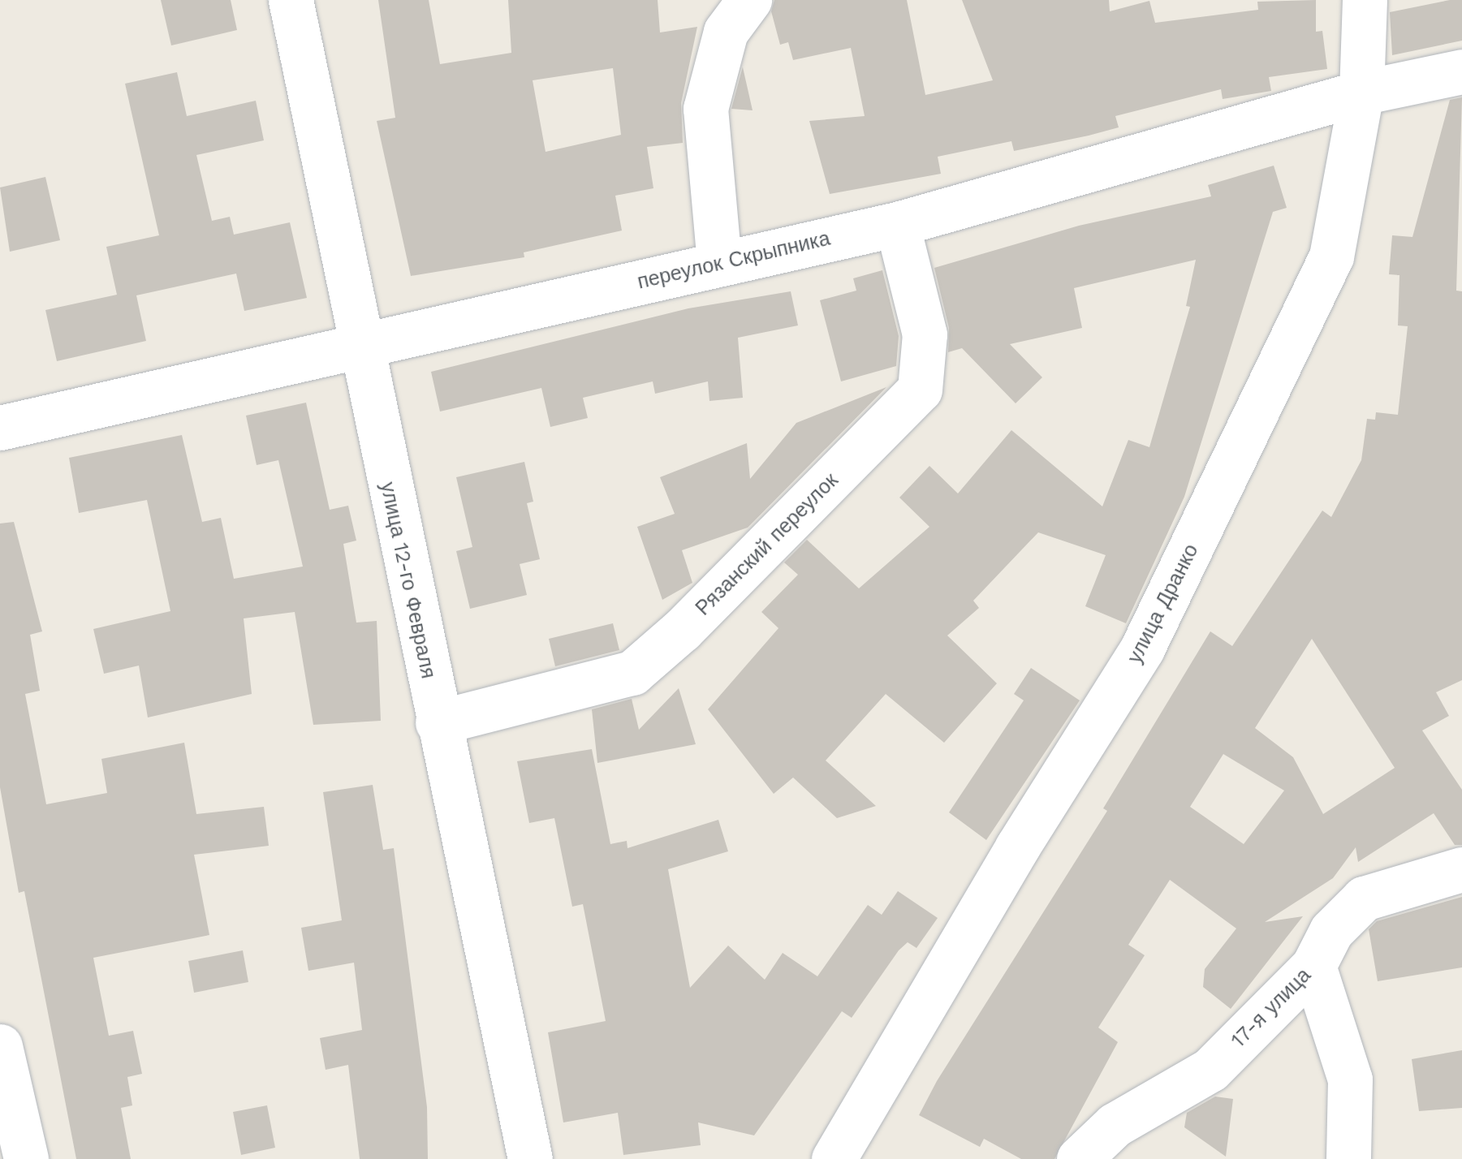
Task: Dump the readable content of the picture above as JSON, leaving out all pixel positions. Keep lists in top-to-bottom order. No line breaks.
{"streets":{"street":["переулок Скрыпника","Рязанский переулок","улица 12-го Февраля","улица Дранко","17-я улица"]},"crossings":[["переулок Скрыпника","Рязанский переулок"],["переулок Скрыпника","улица 12-го Февраля"],["переулок Скрыпника","улица Дранко"],["Рязанский переулок","улица 12-го Февраля"]]}
